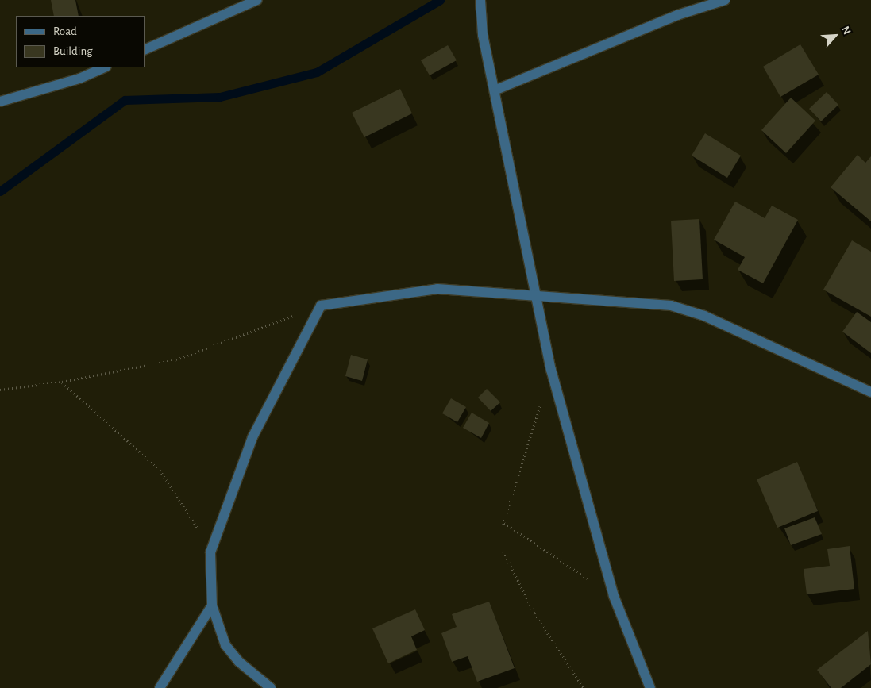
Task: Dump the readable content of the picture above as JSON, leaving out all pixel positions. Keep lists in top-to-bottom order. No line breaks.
{"legend":["Road","Building"],"north":"top right"}
